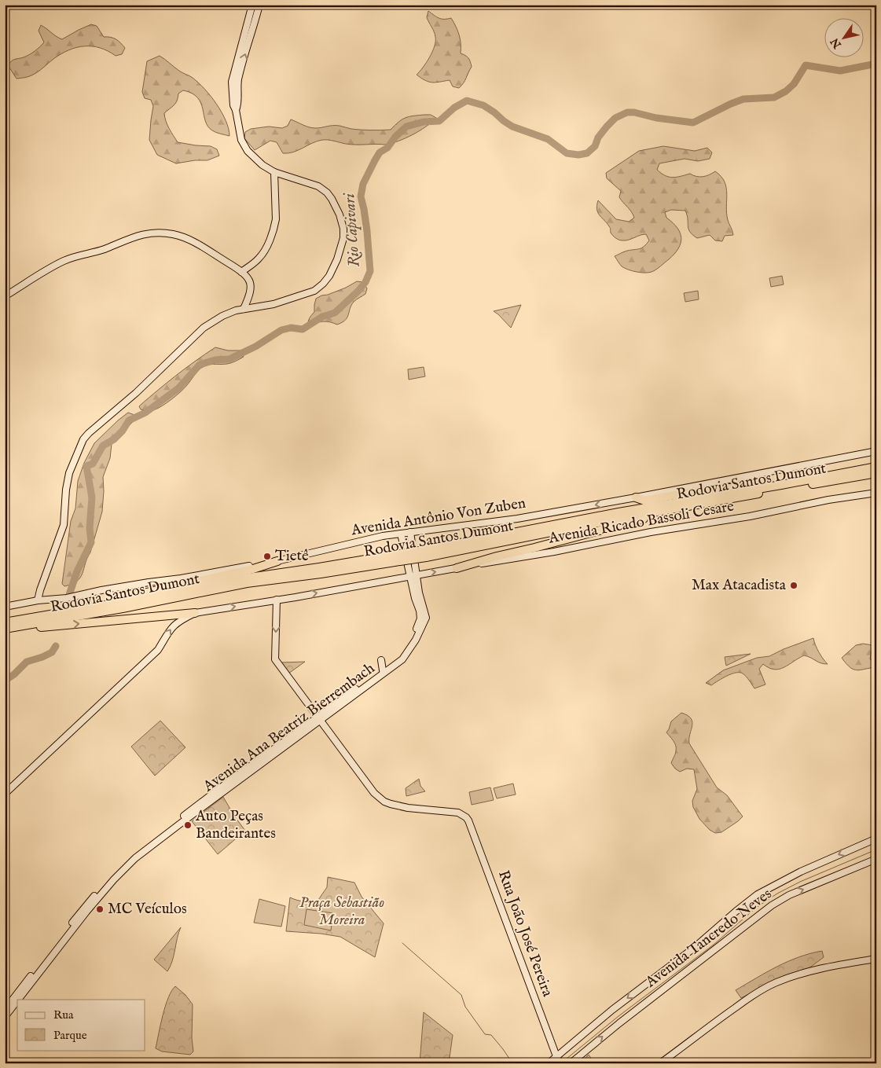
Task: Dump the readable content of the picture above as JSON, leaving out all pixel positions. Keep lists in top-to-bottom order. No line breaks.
{"streets":{"highway":["Rodovia Santos Dumont"],"street":["Avenida Antônio Von Zuben","Avenida Ricado Bassoli Cesare","Avenida Ana Beatriz Bierrembach","Rua João José Pereira","Avenida Tancredo Neves"]},"crossings":[["Avenida Antônio Von Zuben","Avenida Ana Beatriz Bierrembach"],["Avenida Ricado Bassoli Cesare","Avenida Ana Beatriz Bierrembach"],["Avenida Ana Beatriz Bierrembach","Rua João José Pereira"]],"one_way":["Avenida Ricado Bassoli Cesare"],"water":["Rio Capivari"],"parks":["Praça Sebastião Moreira"],"places":["Tietê","Max Atacadista","Auto Peças Bandeirantes","MC Veículos"],"legend":["Rua","Parque"],"north":"bottom left"}
